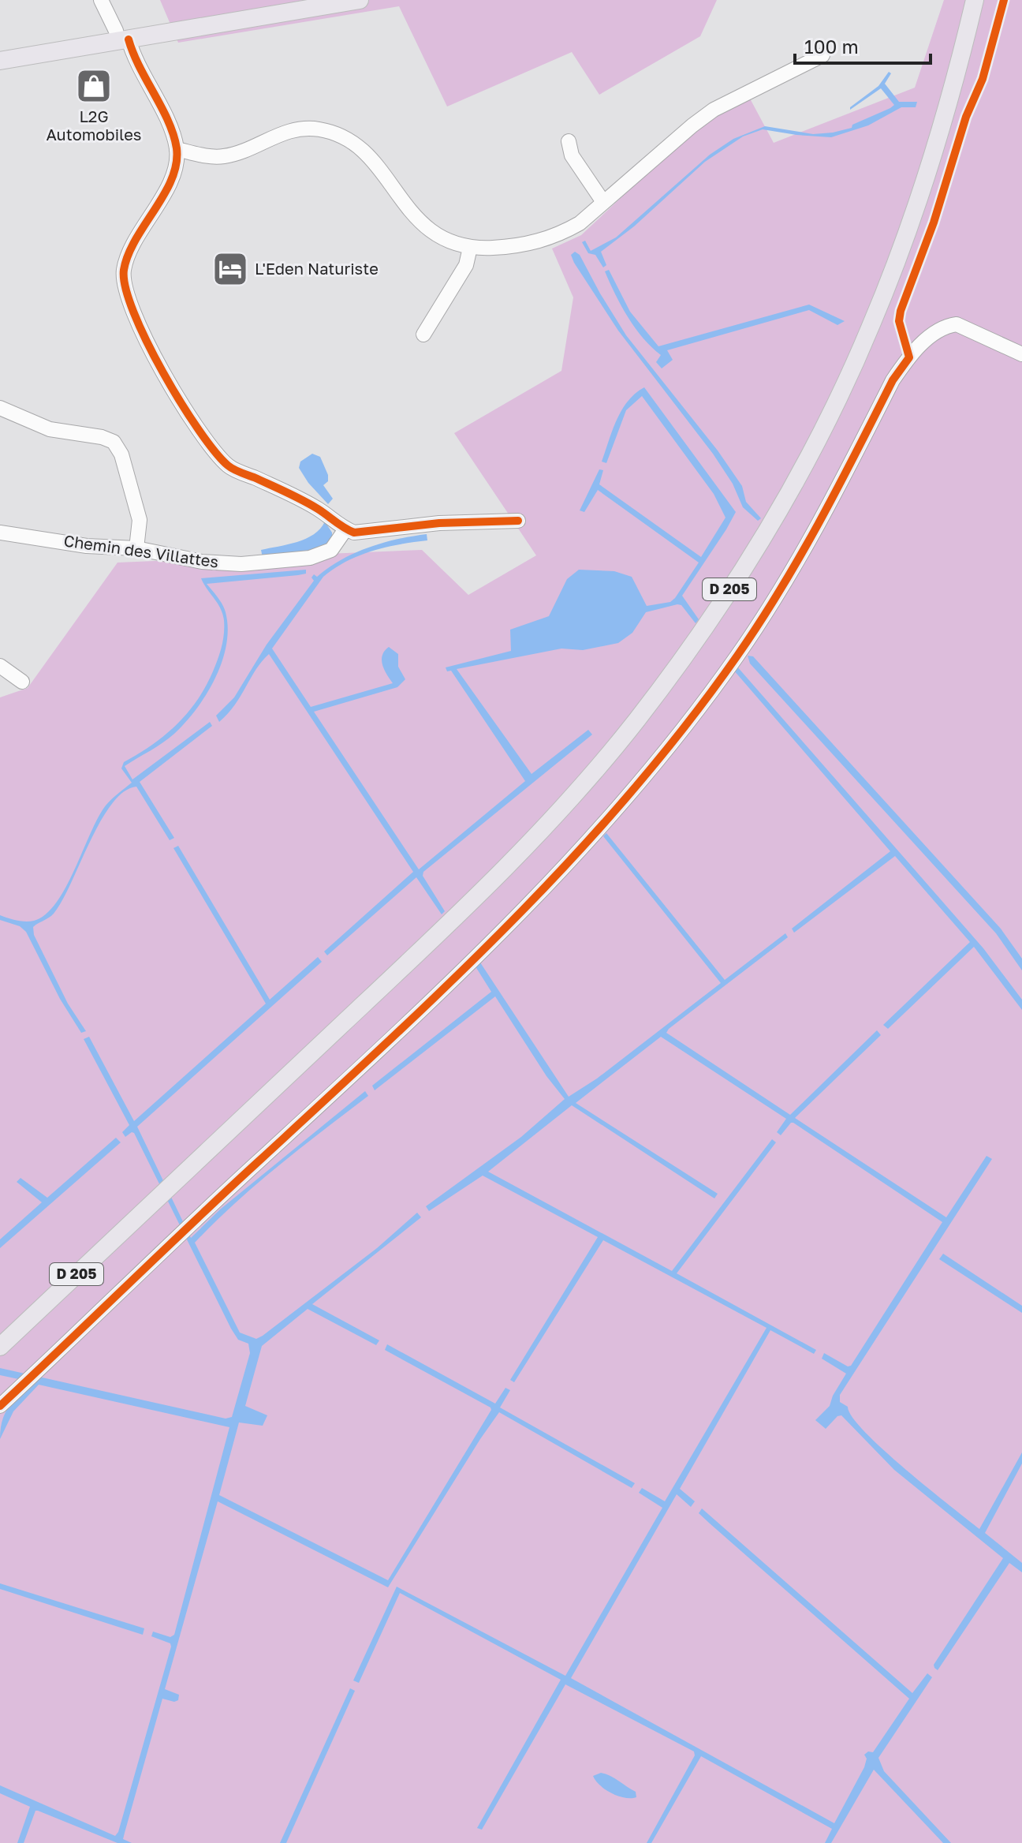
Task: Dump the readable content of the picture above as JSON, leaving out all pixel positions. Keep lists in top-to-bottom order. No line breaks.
{"streets":{"main road":["D 205"],"street":["Chemin des Villattes"]},"places":{"shop":["L2G Automobiles"],"hotel":["L'Eden Naturiste"]},"scale_bar":"100 m"}
